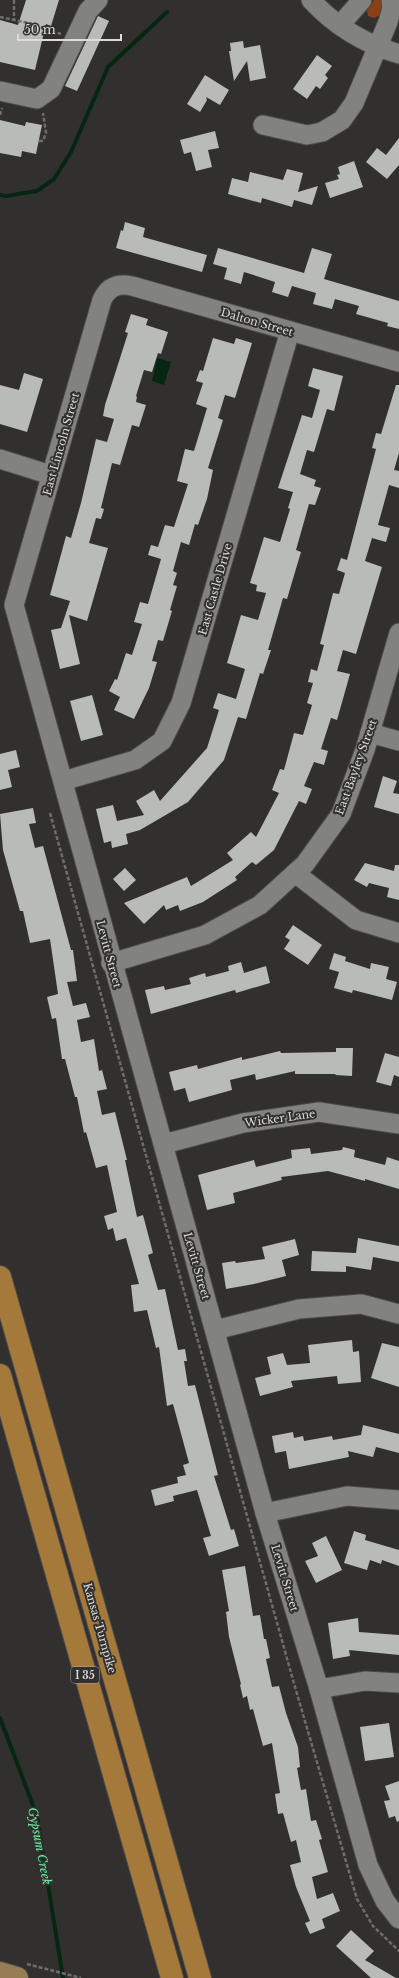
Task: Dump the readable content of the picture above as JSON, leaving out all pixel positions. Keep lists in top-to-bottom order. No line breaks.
{"streets":{"highway":["Kansas Turnpike","I 35"],"street":["Dalton Street","East Lincoln Street","East Castle Drive","East Bayley Street","Levitt Street","Wicker Lane"]},"crossings":[["Dalton Street","East Lincoln Street"],["Dalton Street","East Castle Drive"],["East Lincoln Street","Levitt Street"],["East Castle Drive","Levitt Street"],["East Bayley Street","Levitt Street"],["Levitt Street","Wicker Lane"]],"water":["Gypsum Creek"],"scale_bar":"50 m"}
